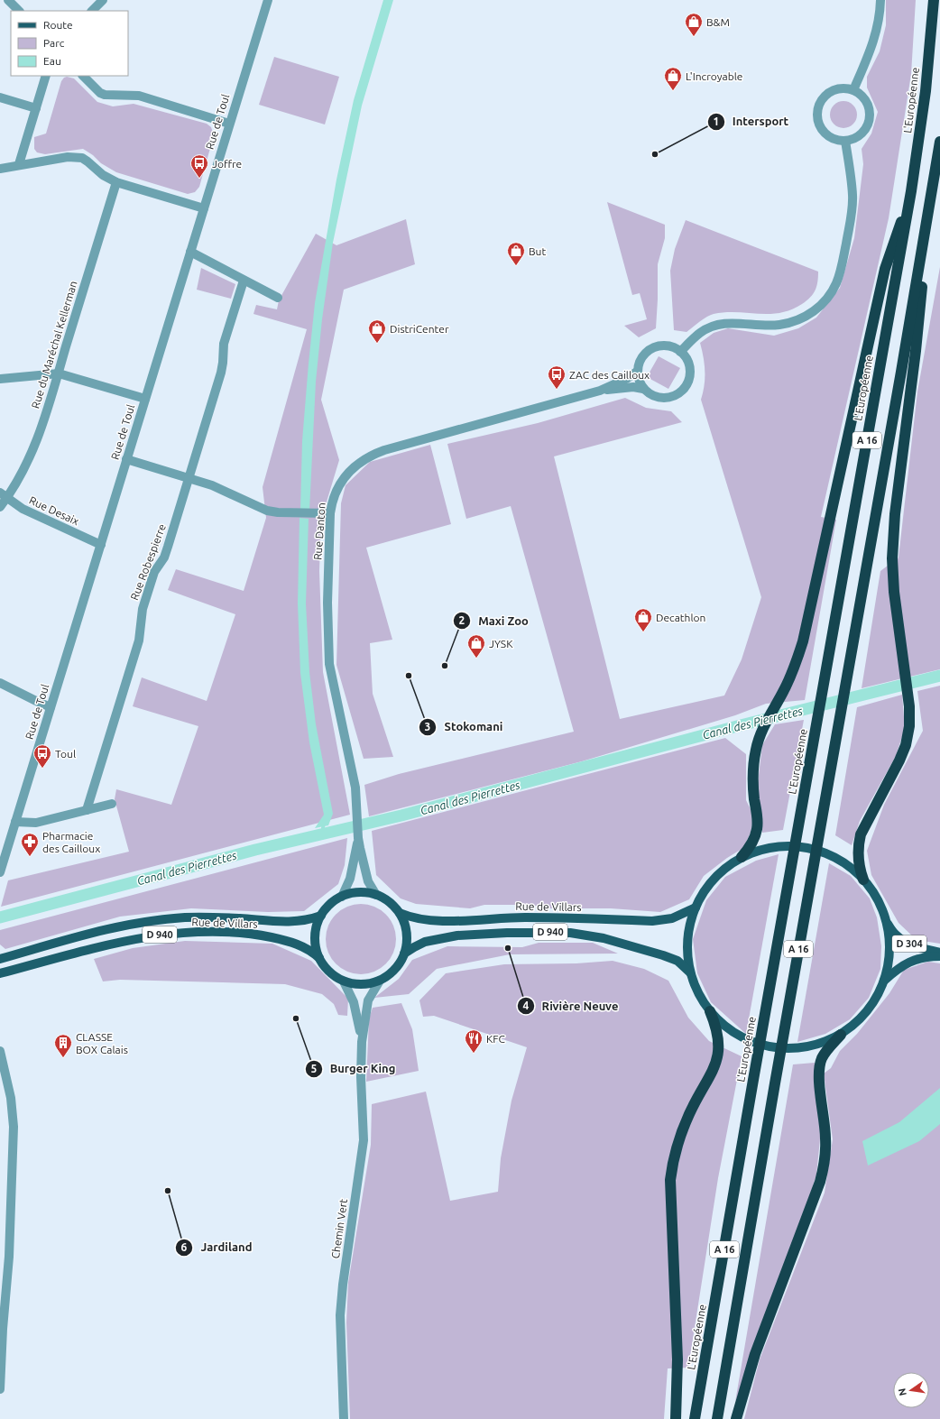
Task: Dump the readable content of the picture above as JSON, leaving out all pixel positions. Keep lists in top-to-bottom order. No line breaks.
{"streets":{"highway":["L'Européenne","A 16"],"main road":["Rue de Villars","D 940","D 304"],"street":["Rue de Toul","Rue du Maréchal Kellerman","Rue Desaix","Rue Danton","Rue Robespierre","Chemin Vert"]},"crossings":[["Rue de Toul","Rue Desaix"],["Rue du Maréchal Kellerman","Rue Desaix"],["Rue de Villars","D 940"]],"water":["Canal des Pierrettes"],"places":{"shop":["B&M","L'Incroyable","But","DistriCenter","Decathlon","JYSK"],"other":["Intersport","Maxi Zoo","Stokomani","Rivière Neuve","Burger King","Jardiland"],"bus stop":["Joffre","ZAC des Cailloux","Toul"],"pharmacy":["Pharmacie des Cailloux"],"restaurant":["KFC"],"building":["CLASSE BOX Calais"]},"legend":["Route","Parc","Eau"],"north":"left"}
